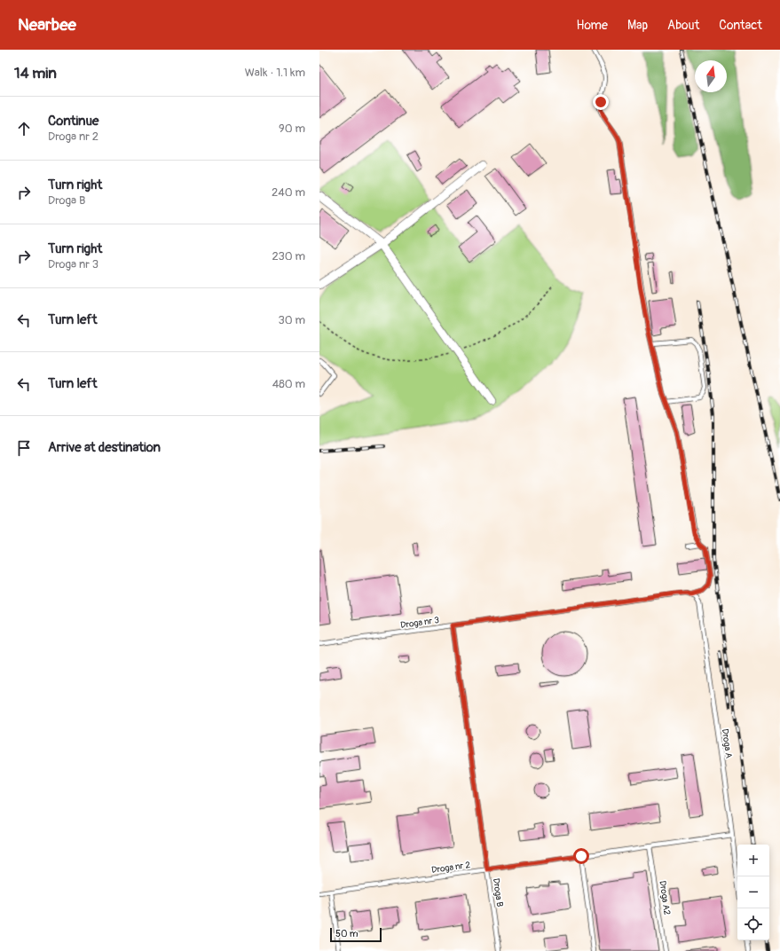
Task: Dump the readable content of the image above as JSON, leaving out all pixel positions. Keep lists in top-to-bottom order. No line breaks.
{"streets":{"lane":["Droga nr 3","Droga A","Droga nr 2","Droga B","Droga A2"]},"crossings":[["Droga nr 3","Droga A"],["Droga nr 3","Droga B"],["Droga A","Droga nr 2"],["Droga nr 2","Droga B"],["Droga nr 2","Droga A2"]],"scale_bar":"50 m","north":"top","page":{"header":"Nearbee","nav":["Home","Map","About","Contact"],"heading":["14 min","Walk · 1.1 km"],"list":[["Continue","Droga nr 2","90 m"],["Turn right","Droga B","240 m"],["Turn right","Droga nr 3","230 m"],["Turn left","30 m"],["Turn left","480 m"],"Arrive at destination"],"map_buttons":["+","−"],"scale":"50 m"}}
